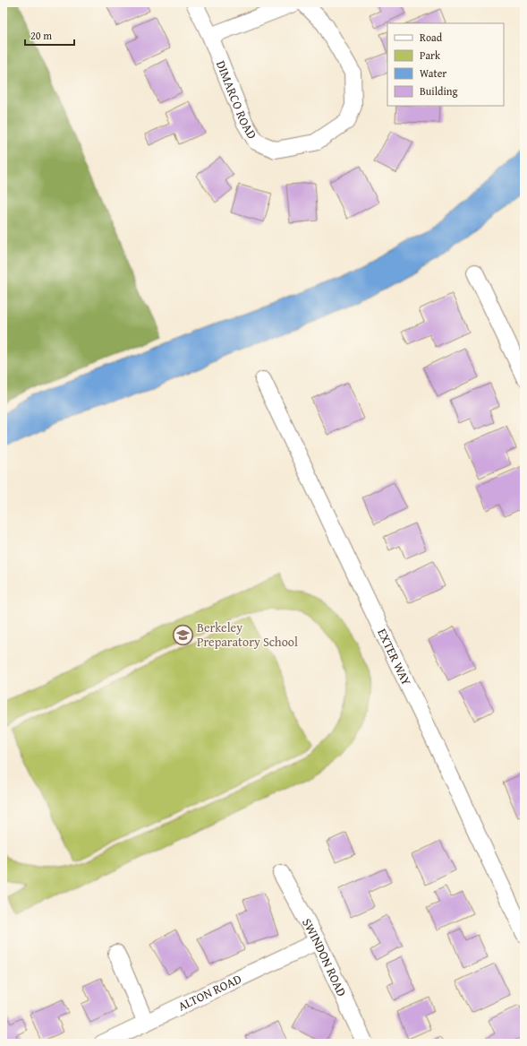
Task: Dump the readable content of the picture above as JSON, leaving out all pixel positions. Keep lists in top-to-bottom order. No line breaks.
{"streets":{"street":["DIMARCO ROAD","EXTER WAY","SWINDON ROAD","ALTON ROAD"]},"crossings":[["SWINDON ROAD","ALTON ROAD"]],"places":{"school or university":["Berkeley Preparatory School"]},"legend":["Road","Park","Water","Building"],"scale_bar":"20 m"}
